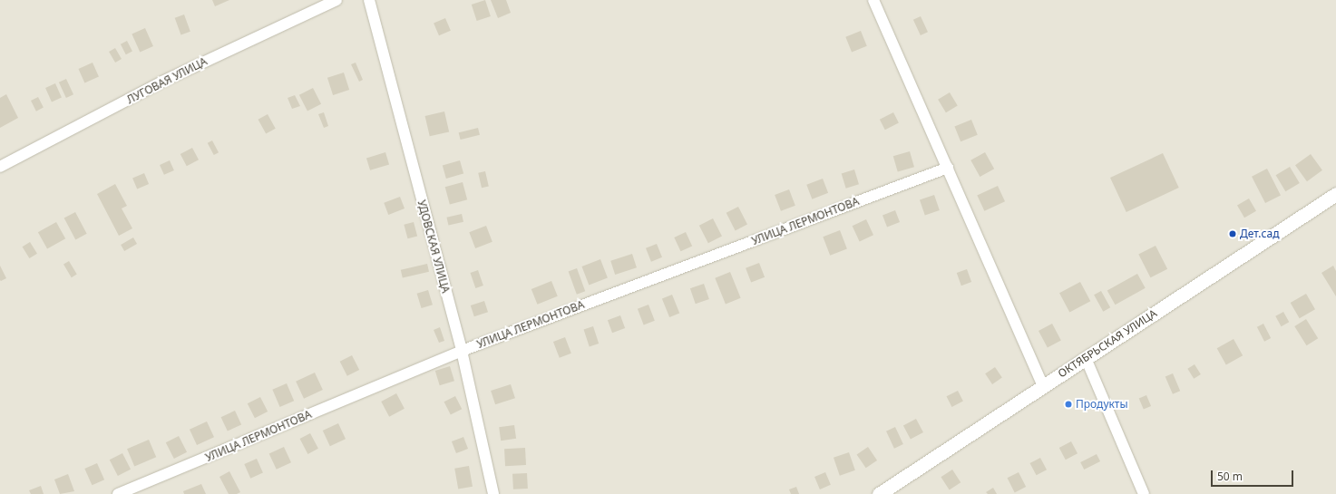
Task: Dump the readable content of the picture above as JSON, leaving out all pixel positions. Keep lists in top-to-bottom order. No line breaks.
{"streets":{"street":["ЛУГОВАЯ УЛИЦА","УЛИЦА ЛЕРМОНТОВА","УДОВСКАЯ УЛИЦА","ОКТЯБРЬСКАЯ УЛИЦА"]},"crossings":[["УЛИЦА ЛЕРМОНТОВА","УДОВСКАЯ УЛИЦА"]],"places":["Дет.сад","Продукты"],"scale_bar":"50 m"}
